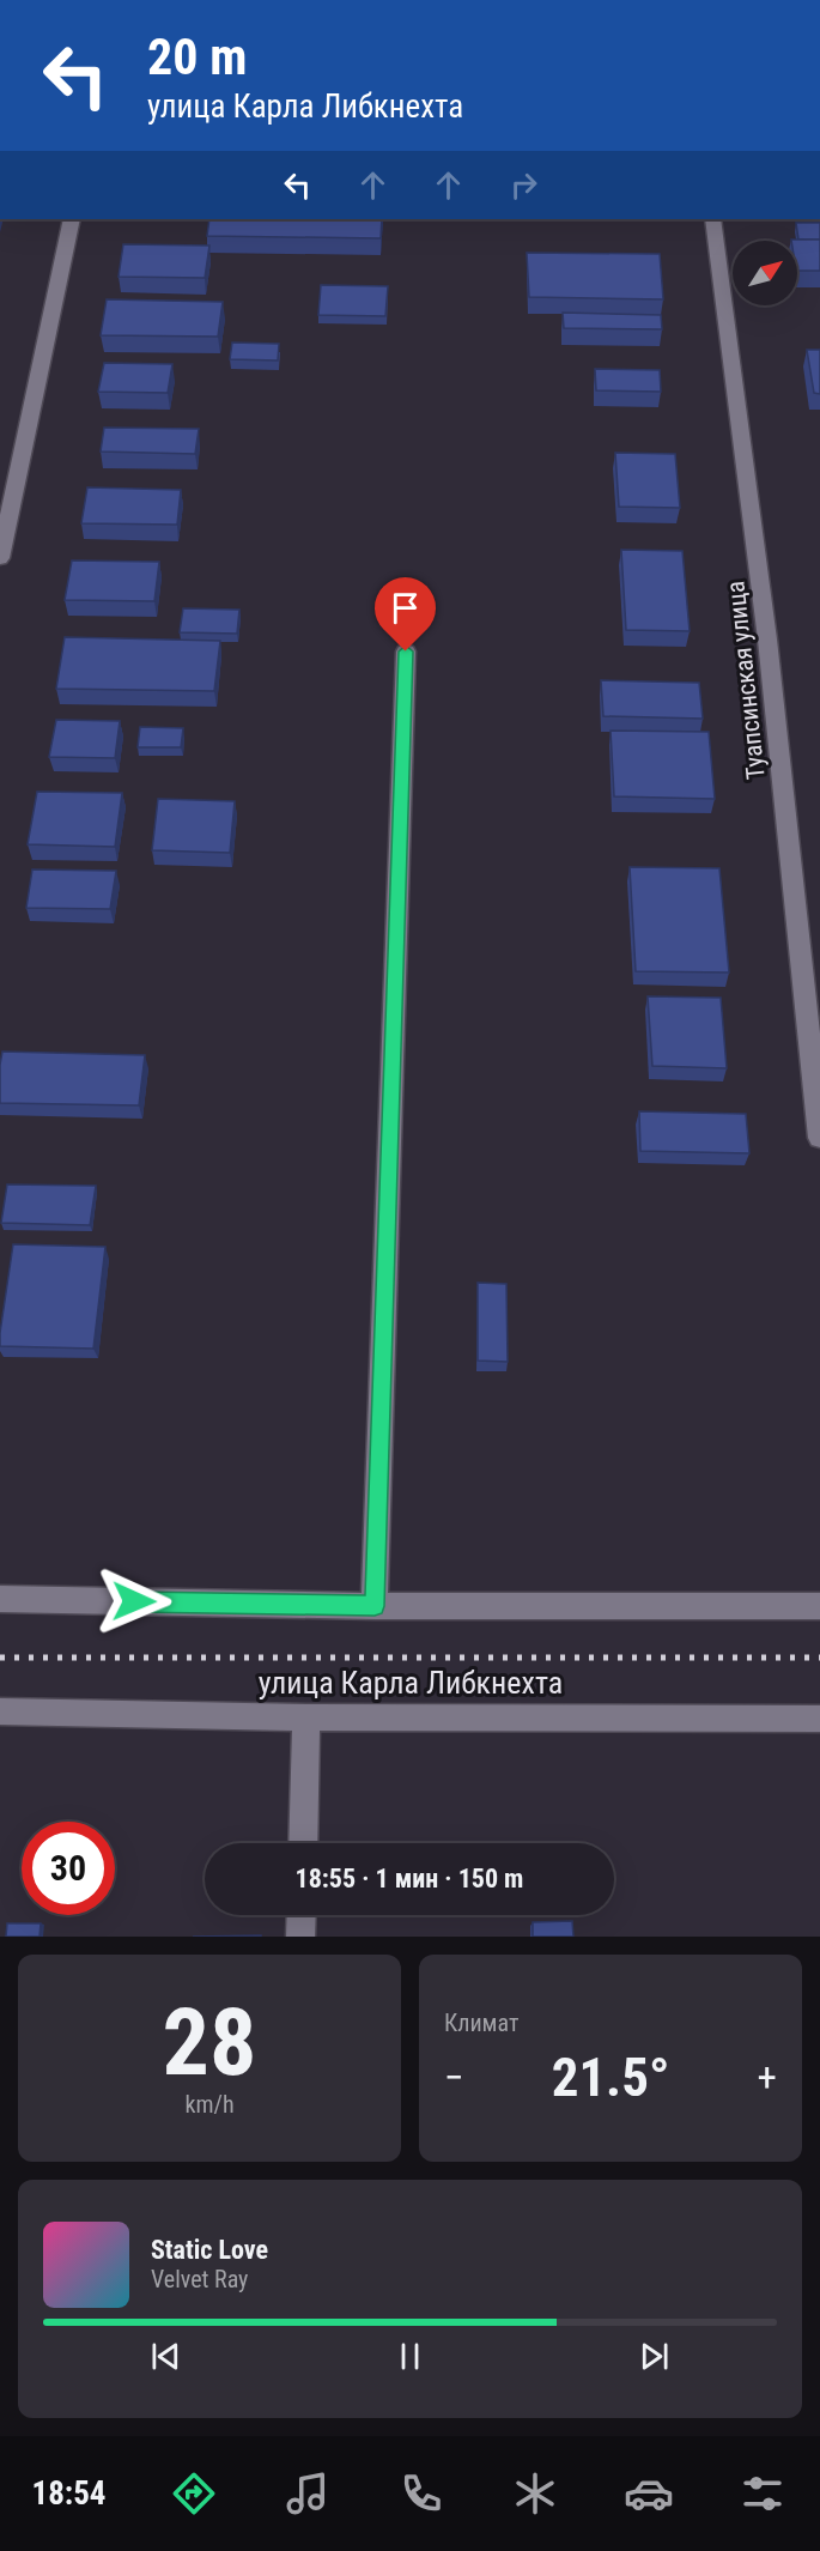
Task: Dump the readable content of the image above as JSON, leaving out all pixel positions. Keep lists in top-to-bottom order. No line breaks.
{"streets":{"street":["Туапсинская улица","улица Карла Либкнехта"]},"north":"top right","page":{"turn":["20 m","улица Карла Либкнехта"],"limit":"30","trip":"18:55 · 1 мин · 150 m","tile":[["28","km/h"],"Климат"],"heat":["−","21.5°","+"],"song":["Static Love","Velvet Ray"],"tabs":"18:54"}}
